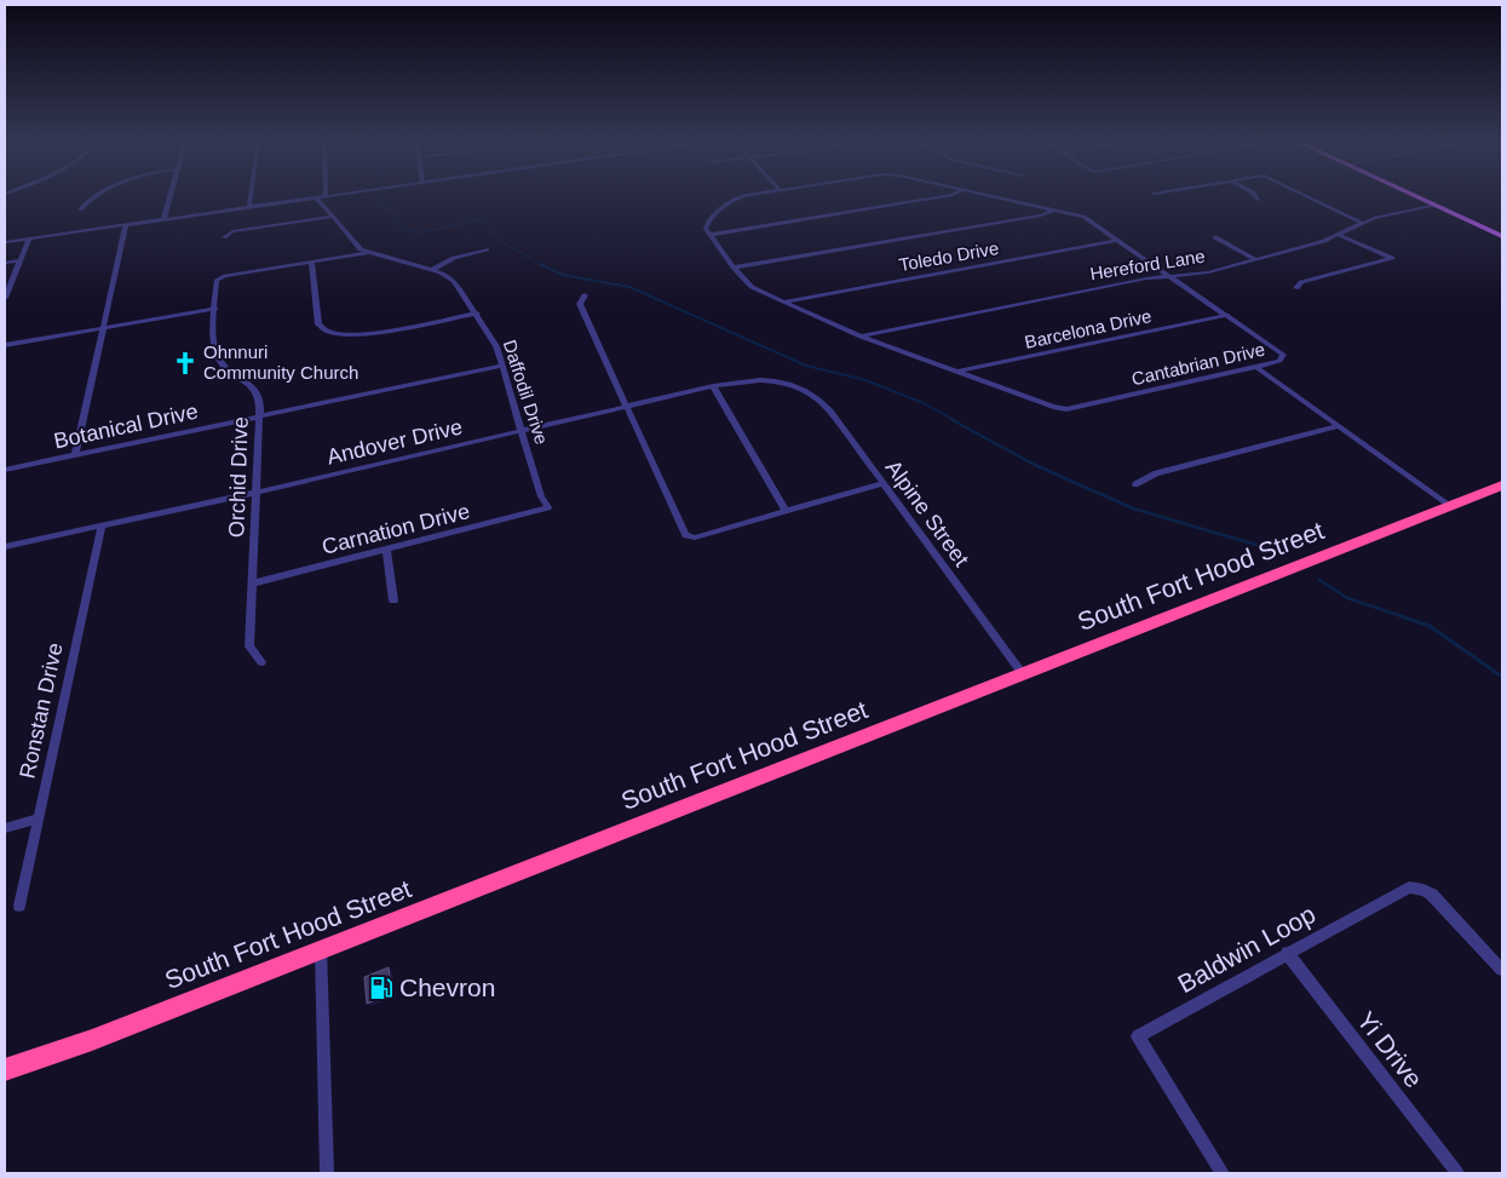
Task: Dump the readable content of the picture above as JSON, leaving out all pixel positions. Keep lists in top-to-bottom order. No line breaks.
{"streets":{"highway":["South Fort Hood Street"],"street":["Toledo Drive","Hereford Lane","Barcelona Drive","Cantabrian Drive","Daffodil Drive","Botanical Drive","Andover Drive","Orchid Drive","Alpine Street","Carnation Drive","Ronstan Drive","Baldwin Loop","Yi Drive"]},"crossings":[["Toledo Drive","Cantabrian Drive"],["Hereford Lane","Cantabrian Drive"],["Barcelona Drive","Cantabrian Drive"],["Daffodil Drive","Botanical Drive"],["Daffodil Drive","Andover Drive"],["Daffodil Drive","Orchid Drive"],["Daffodil Drive","Carnation Drive"],["Botanical Drive","Orchid Drive"],["Andover Drive","Orchid Drive"],["Andover Drive","Alpine Street"],["Andover Drive","Ronstan Drive"],["Orchid Drive","Carnation Drive"],["Alpine Street","South Fort Hood Street"],["Baldwin Loop","Yi Drive"]],"places":{"church":["Ohnnuri Community Church"],"fuel station":["Chevron"]}}
